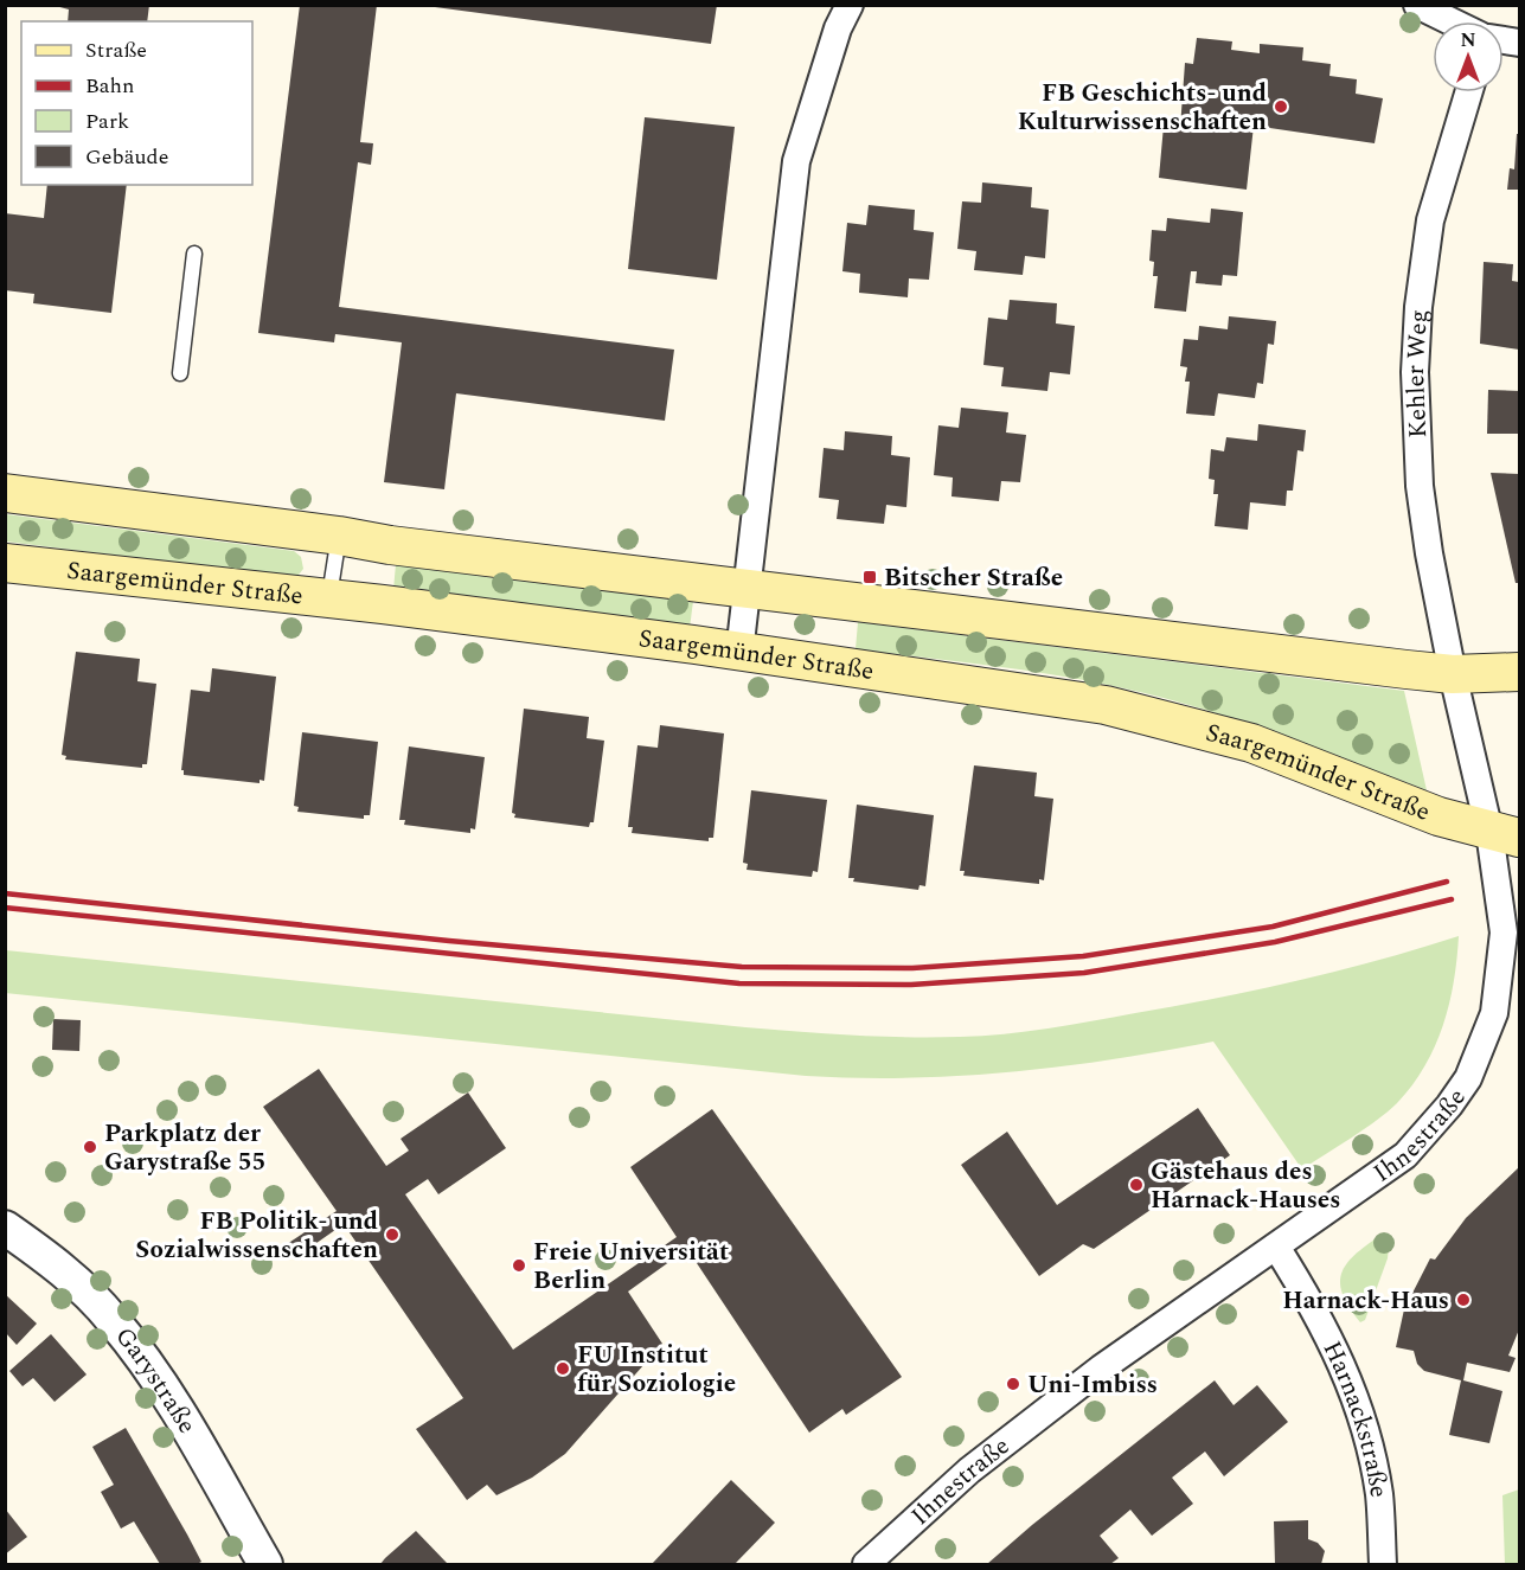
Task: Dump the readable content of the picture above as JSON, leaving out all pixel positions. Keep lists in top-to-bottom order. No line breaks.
{"streets":{"main road":["Saargemünder Straße"],"street":["Kehler Weg","Ihnestraße","Garystraße","Harnackstraße"]},"crossings":[["Kehler Weg","Ihnestraße"],["Saargemünder Straße","Ihnestraße"],["Ihnestraße","Harnackstraße"]],"places":{"other":["FB Geschichts- und Kulturwissenschaften","Parkplatz der Garystraße 55","Gästehaus des Harnack-Hauses","FB Politik- und Sozialwissenschaften","Freie Universität Berlin","Harnack-Haus","FU Institut für Soziologie","Uni-Imbiss"],"transit":["Bitscher Straße"]},"legend":["Straße","Bahn","Park","Gebäude"],"north":"top"}
